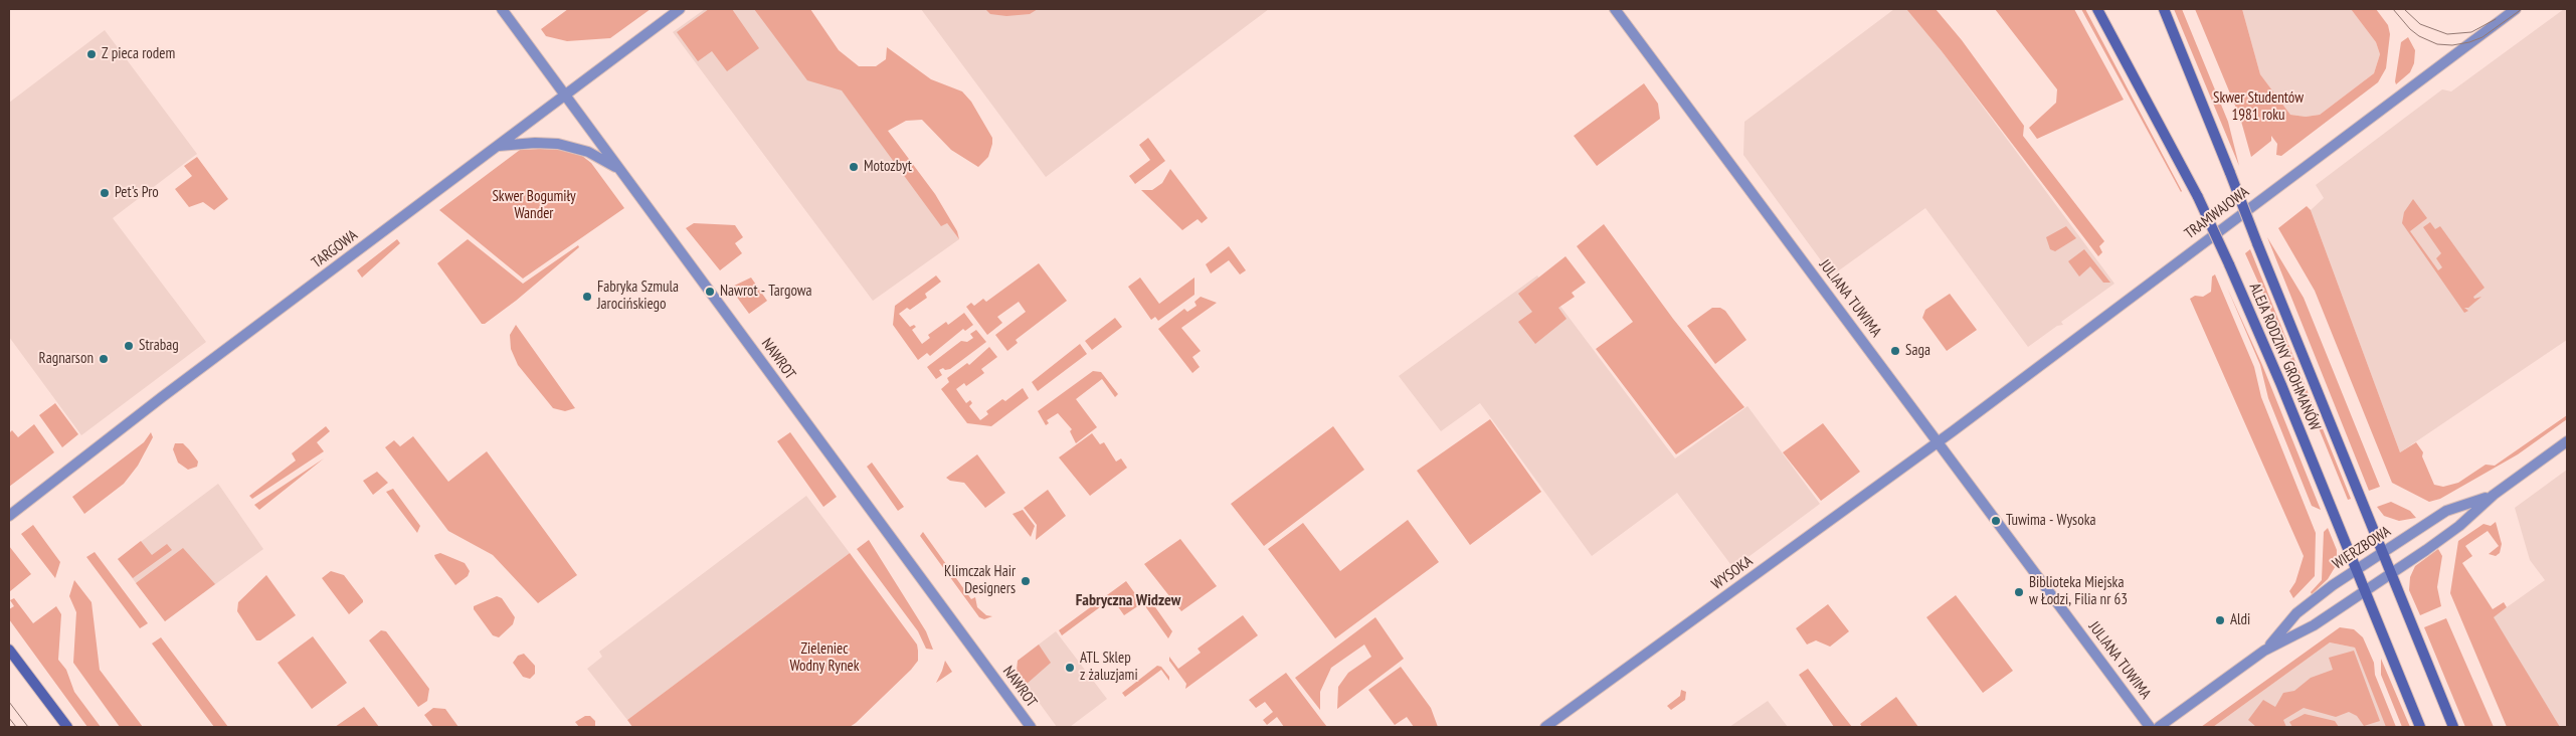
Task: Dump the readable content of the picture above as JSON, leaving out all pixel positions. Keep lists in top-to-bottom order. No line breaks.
{"streets":{"main road":["ALEJA RODZINY GROHMANÓW"],"street":["TRAMWAJOWA","TARGOWA","JULIANA TUWIMA","NAWROT","WIERZBOWA","WYSOKA"]},"crossings":[["TRAMWAJOWA","JULIANA TUWIMA"],["TRAMWAJOWA","WYSOKA"],["TARGOWA","NAWROT"],["JULIANA TUWIMA","WYSOKA"],["ALEJA RODZINY GROHMANÓW","WIERZBOWA"]],"districts":["Fabryczna Widzew"],"parks":["Skwer Studentów 1981 roku","Skwer Bogumiły Wander","Zieleniec Wodny Rynek"],"places":["Z pieca rodem","Motozbyt","Pet's Pro","Nawrot - Targowa","Fabryka Szmula Jarocińskiego","Strabag","Saga","Ragnarson","Tuwima - Wysoka","Klimczak Hair Designers","Biblioteka Miejska w Łodzi, Filia nr 63","Aldi","ATL Sklep z żaluzjami"]}
